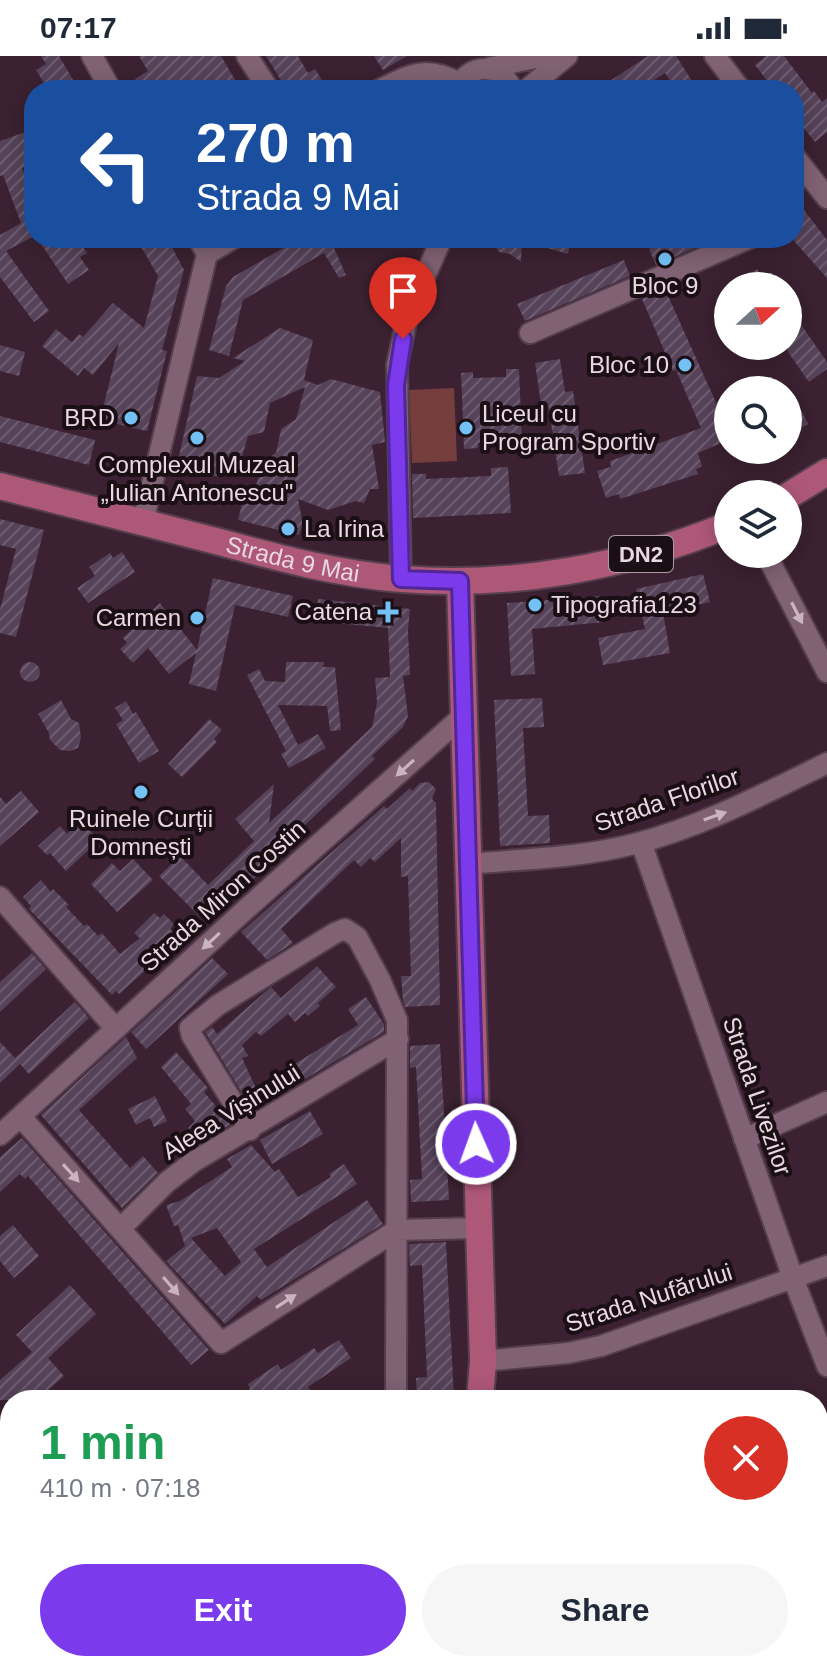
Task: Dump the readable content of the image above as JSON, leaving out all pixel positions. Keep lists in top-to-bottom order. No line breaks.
{"streets":{"main road":["DN2","Strada 9 Mai"],"street":["Strada Florilor","Strada Miron Costin","Strada Livezilor","Aleea Vișinului","Strada Nufărului"]},"crossings":[["Strada Florilor","Strada Livezilor"],["Strada Livezilor","Strada Nufărului"]],"one_way":["Strada Florilor","Strada Miron Costin"],"places":{"other":["Bloc 9","Bloc 10","BRD","Liceul cu Program Sportiv","Complexul Muzeal „Iulian Antonescu\"","La Irina","Tipografia123","Carmen","Ruinele Curții Domnești"],"health":["Catena"]},"north":"right","page":{"status":"07:17","turn":["270 m","Strada 9 Mai"],"heading":["1 min","410 m · 07:18"],"buttons":["Exit","Share"]}}
